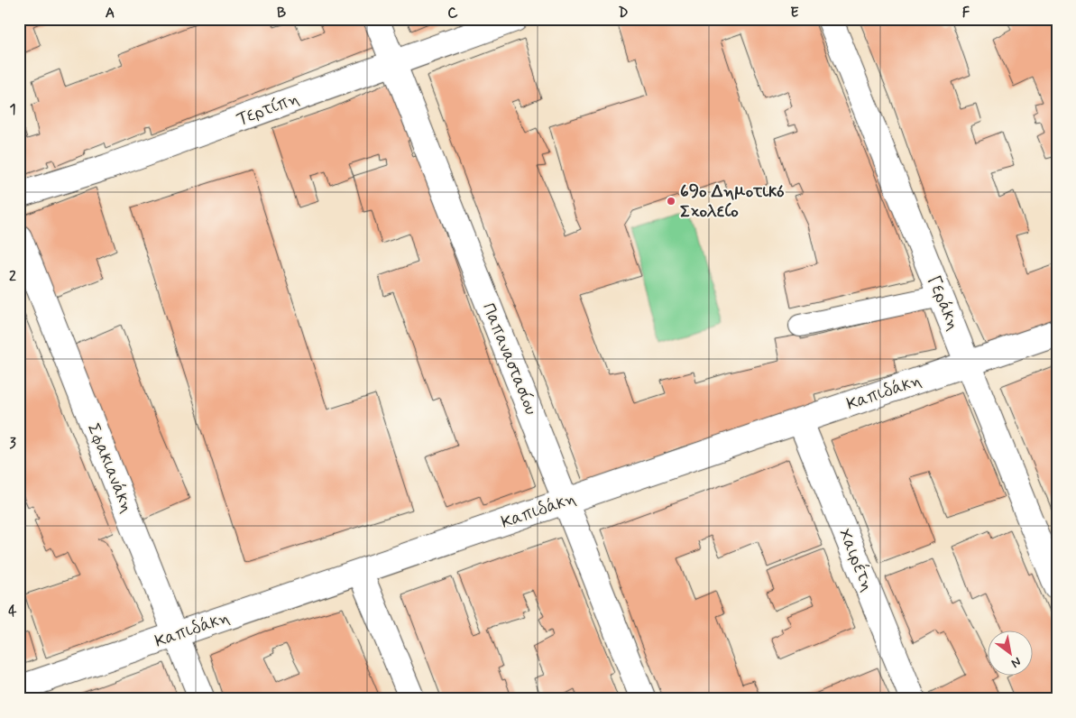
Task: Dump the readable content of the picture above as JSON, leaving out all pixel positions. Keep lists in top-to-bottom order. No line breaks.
{"streets":{"street":["Τερτίπη","Γεράκη","Παπαναστασίου","Καπιδάκη","Σφακιανάκη","Χαιρέτη"]},"crossings":[["Τερτίπη","Παπαναστασίου"],["Γεράκη","Καπιδάκη"],["Παπαναστασίου","Καπιδάκη"],["Καπιδάκη","Σφακιανάκη"],["Καπιδάκη","Χαιρέτη"]],"places":["69ο Δημοτικό Σχολείο"],"north":"bottom right","grid":{"columns":["A","B","C","D","E","F"],"rows":["1","2","3","4"]}}
